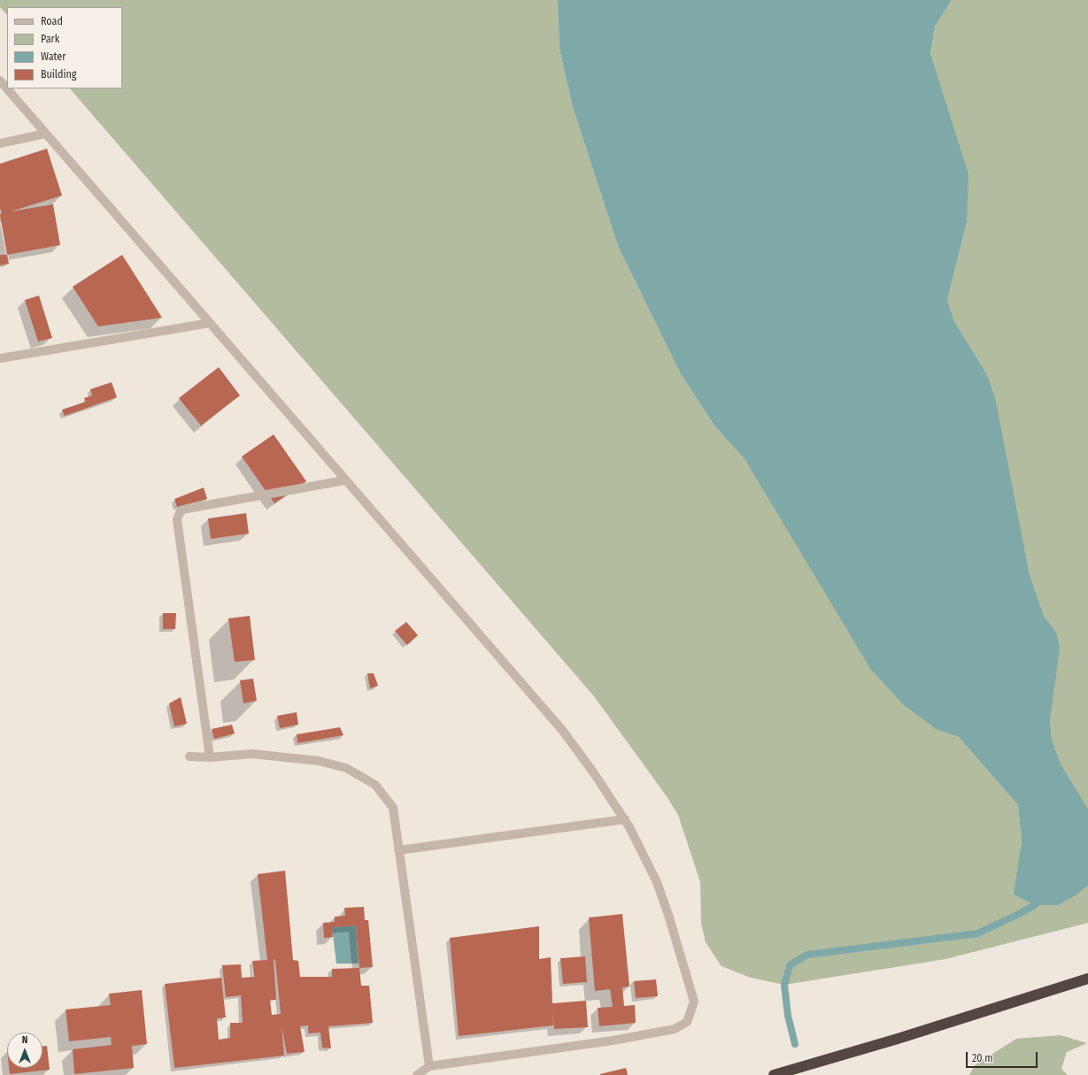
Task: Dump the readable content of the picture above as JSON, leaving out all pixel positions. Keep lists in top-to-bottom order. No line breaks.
{"legend":["Road","Park","Water","Building"],"scale_bar":"20 m","north":"top"}
